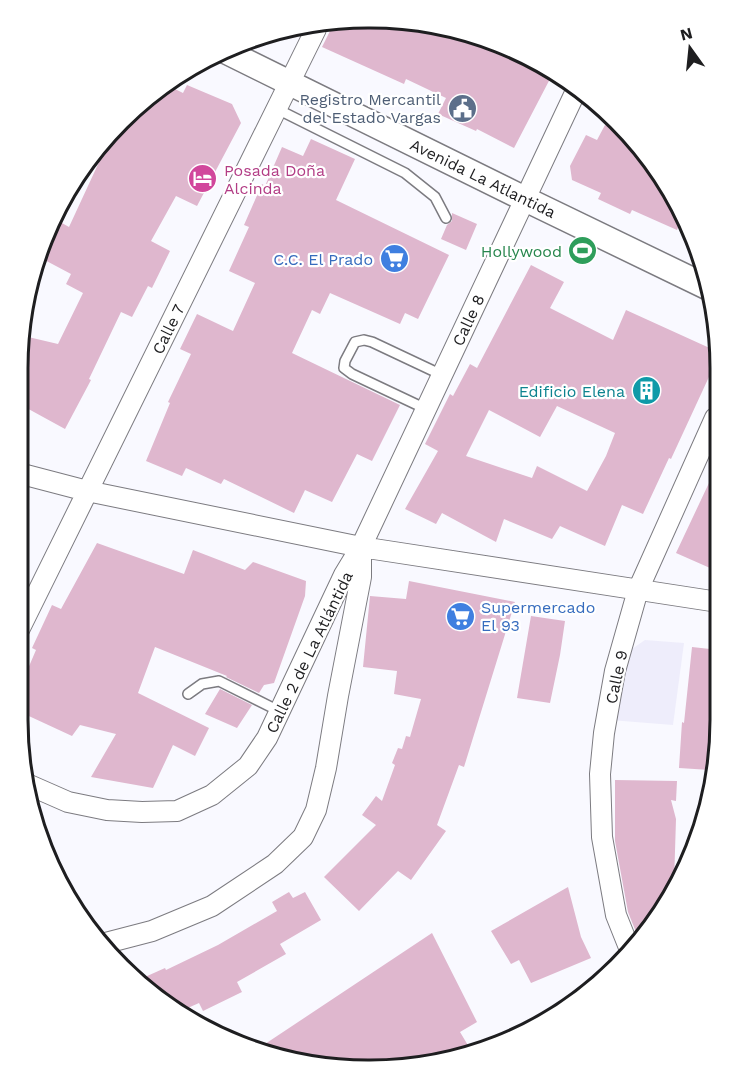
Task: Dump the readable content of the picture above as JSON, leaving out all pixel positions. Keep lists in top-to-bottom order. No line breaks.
{"streets":{"street":["Avenida La Atlantida","Calle 8","Calle 7","Calle 2 de La Atlántida","Calle 9"]},"crossings":[["Avenida La Atlantida","Calle 8"],["Avenida La Atlantida","Calle 7"],["Calle 8","Calle 2 de La Atlántida"]],"places":{"public building":["Registro Mercantil del Estado Vargas"],"hotel":["Posada Doña Alcinda"],"sports":["Hollywood"],"supermarket":["C.C. El Prado","Supermercado El 93"],"building":["Edificio Elena"]},"north":"top"}
